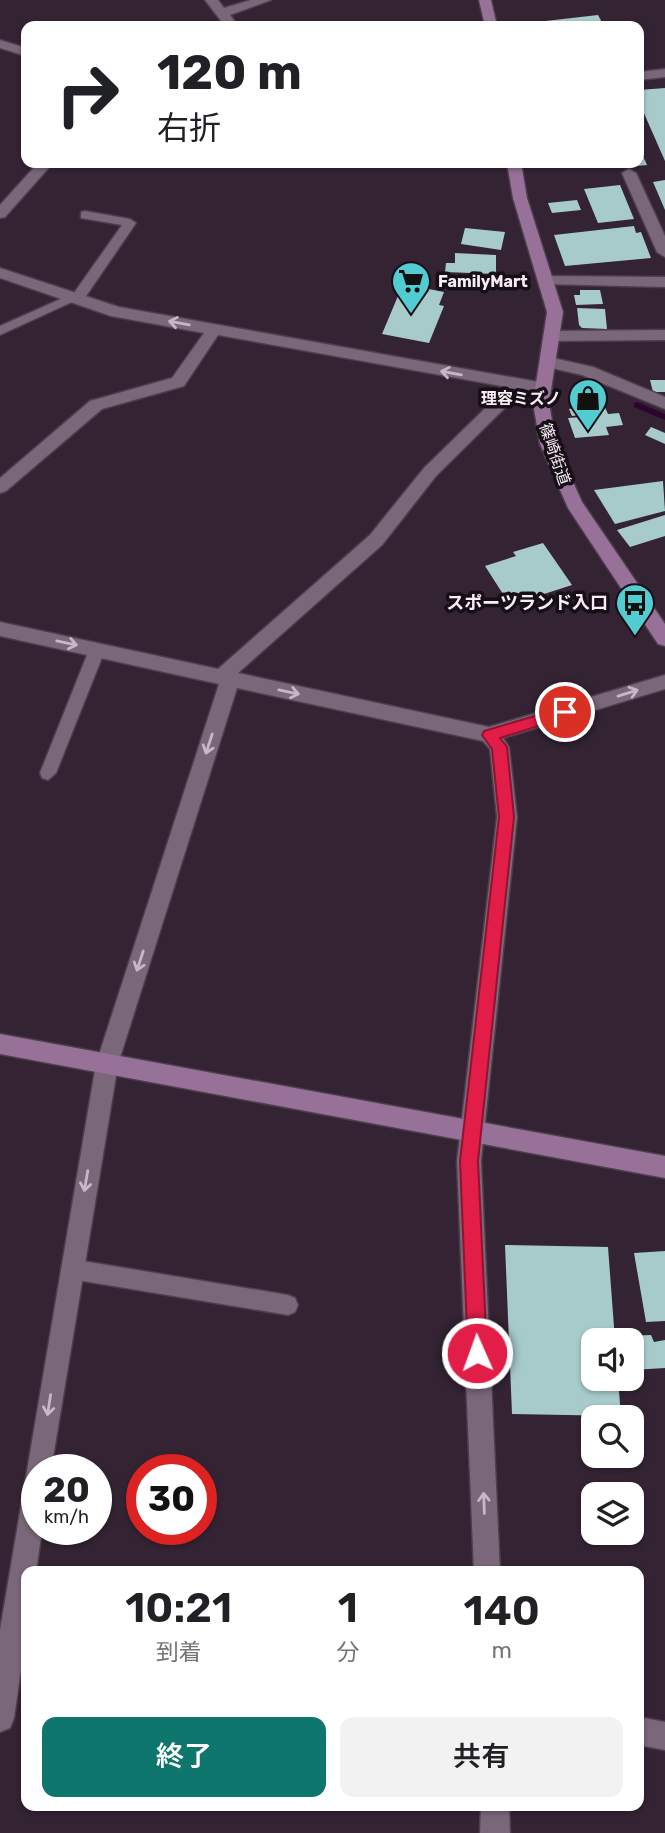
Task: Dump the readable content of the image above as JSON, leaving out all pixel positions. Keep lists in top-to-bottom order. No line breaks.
{"streets":{"street":["篠崎街道"]},"places":{"supermarket":["FamilyMart"],"shop":["理容ミズノ"],"bus stop":["スポーツランド入口"]},"page":{"turn":["120 m","右折"],"speed":"20 km/h","limit":"30","eta":["10:21","到着","1","分","140","m"],"buttons":["終了","共有"]}}
